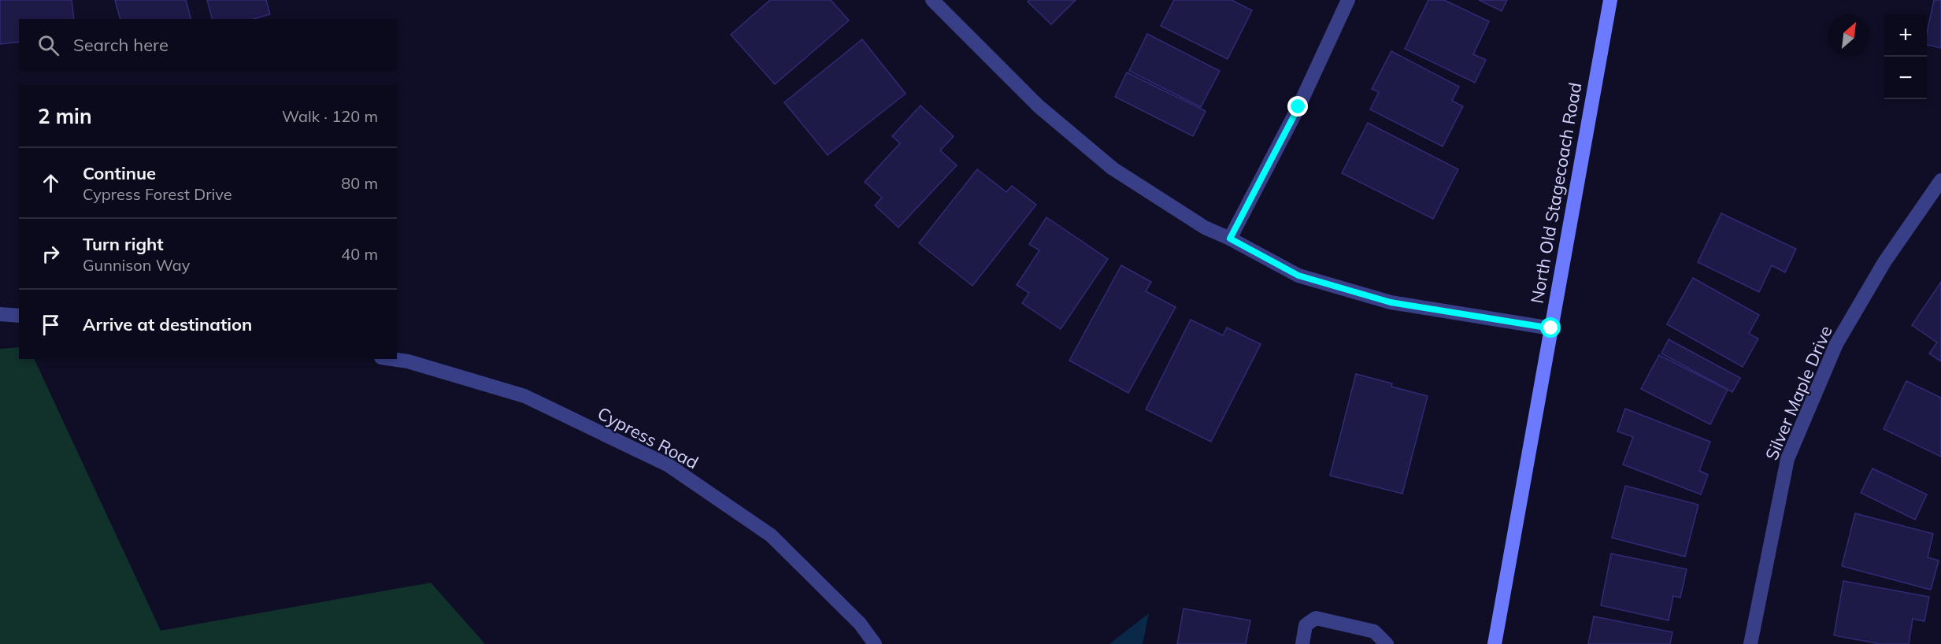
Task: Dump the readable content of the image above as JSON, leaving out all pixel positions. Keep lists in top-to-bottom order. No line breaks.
{"streets":{"street":["North Old Stagecoach Road","Silver Maple Drive","Cypress Road"]},"north":"top right","page":{"map_buttons":["+","−"],"search":"Search here","heading":["2 min","Walk · 120 m"],"list":[["Continue","Cypress Forest Drive","80 m"],["Turn right","Gunnison Way","40 m"],"Arrive at destination"]}}
